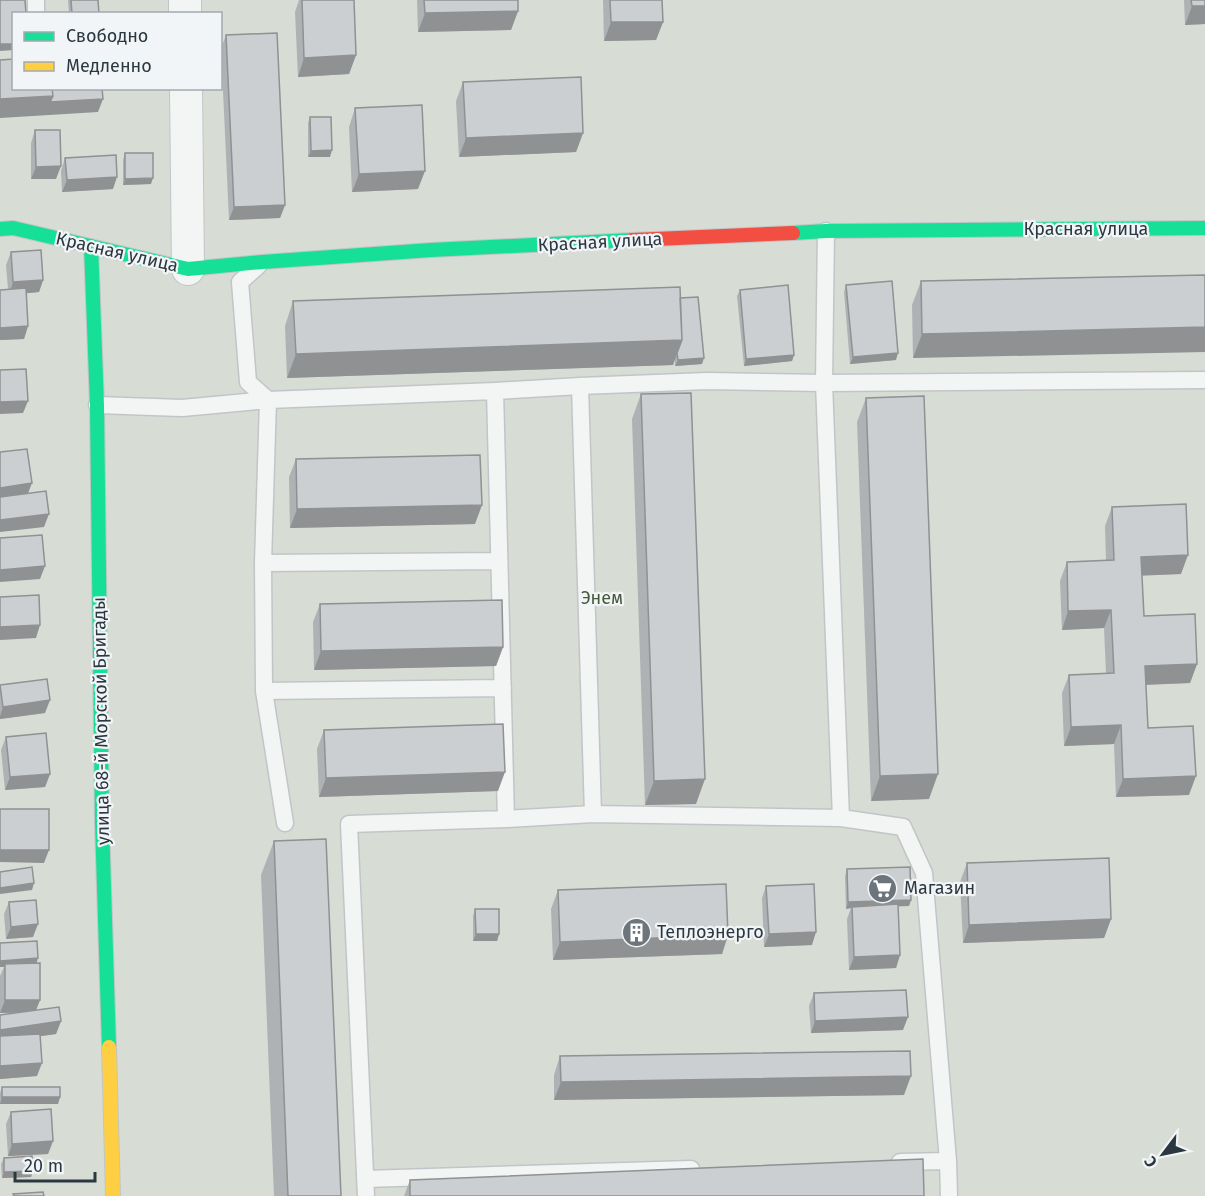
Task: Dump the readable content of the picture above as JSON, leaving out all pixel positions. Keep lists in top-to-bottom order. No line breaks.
{"streets":{"street":["Красная улица","улица 68-й Морской Бригады"]},"crossings":[["Красная улица","улица 68-й Морской Бригады"]],"parks":["Энем"],"places":{"supermarket":["Магазин"],"building":["Теплоэнерго"]},"legend":["Свободно","Медленно"],"scale_bar":"20 m","north":"bottom left"}
